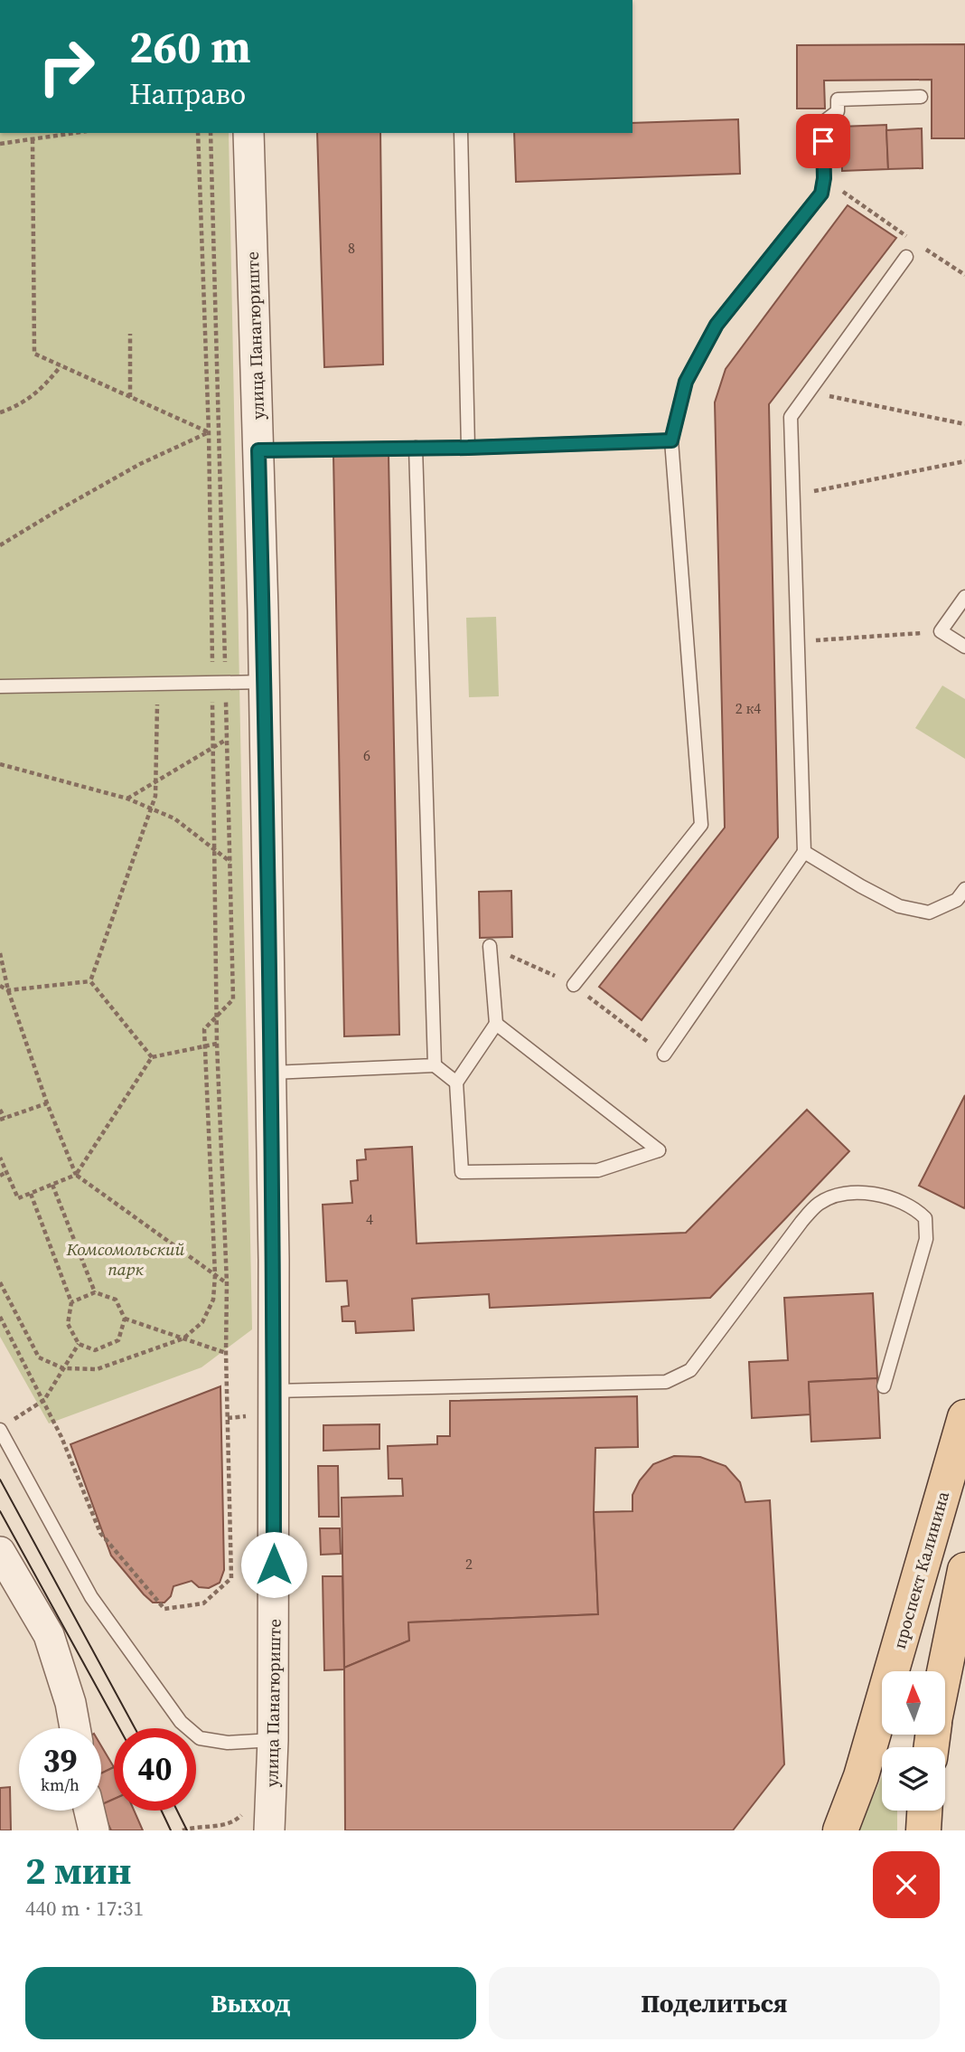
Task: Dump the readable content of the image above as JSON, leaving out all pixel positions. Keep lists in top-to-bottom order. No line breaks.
{"streets":{"main road":["проспект Калинина"],"street":["улица Панагюриште"]},"parks":["Комсомольский парк"],"house_numbers":["8","2 к4","6","4","2"],"north":"top","page":{"turn":["260 m","Направо"],"speed":"39 km/h","limit":"40","heading":["2 мин","440 m · 17:31"],"buttons":["Выход","Поделиться"]}}
